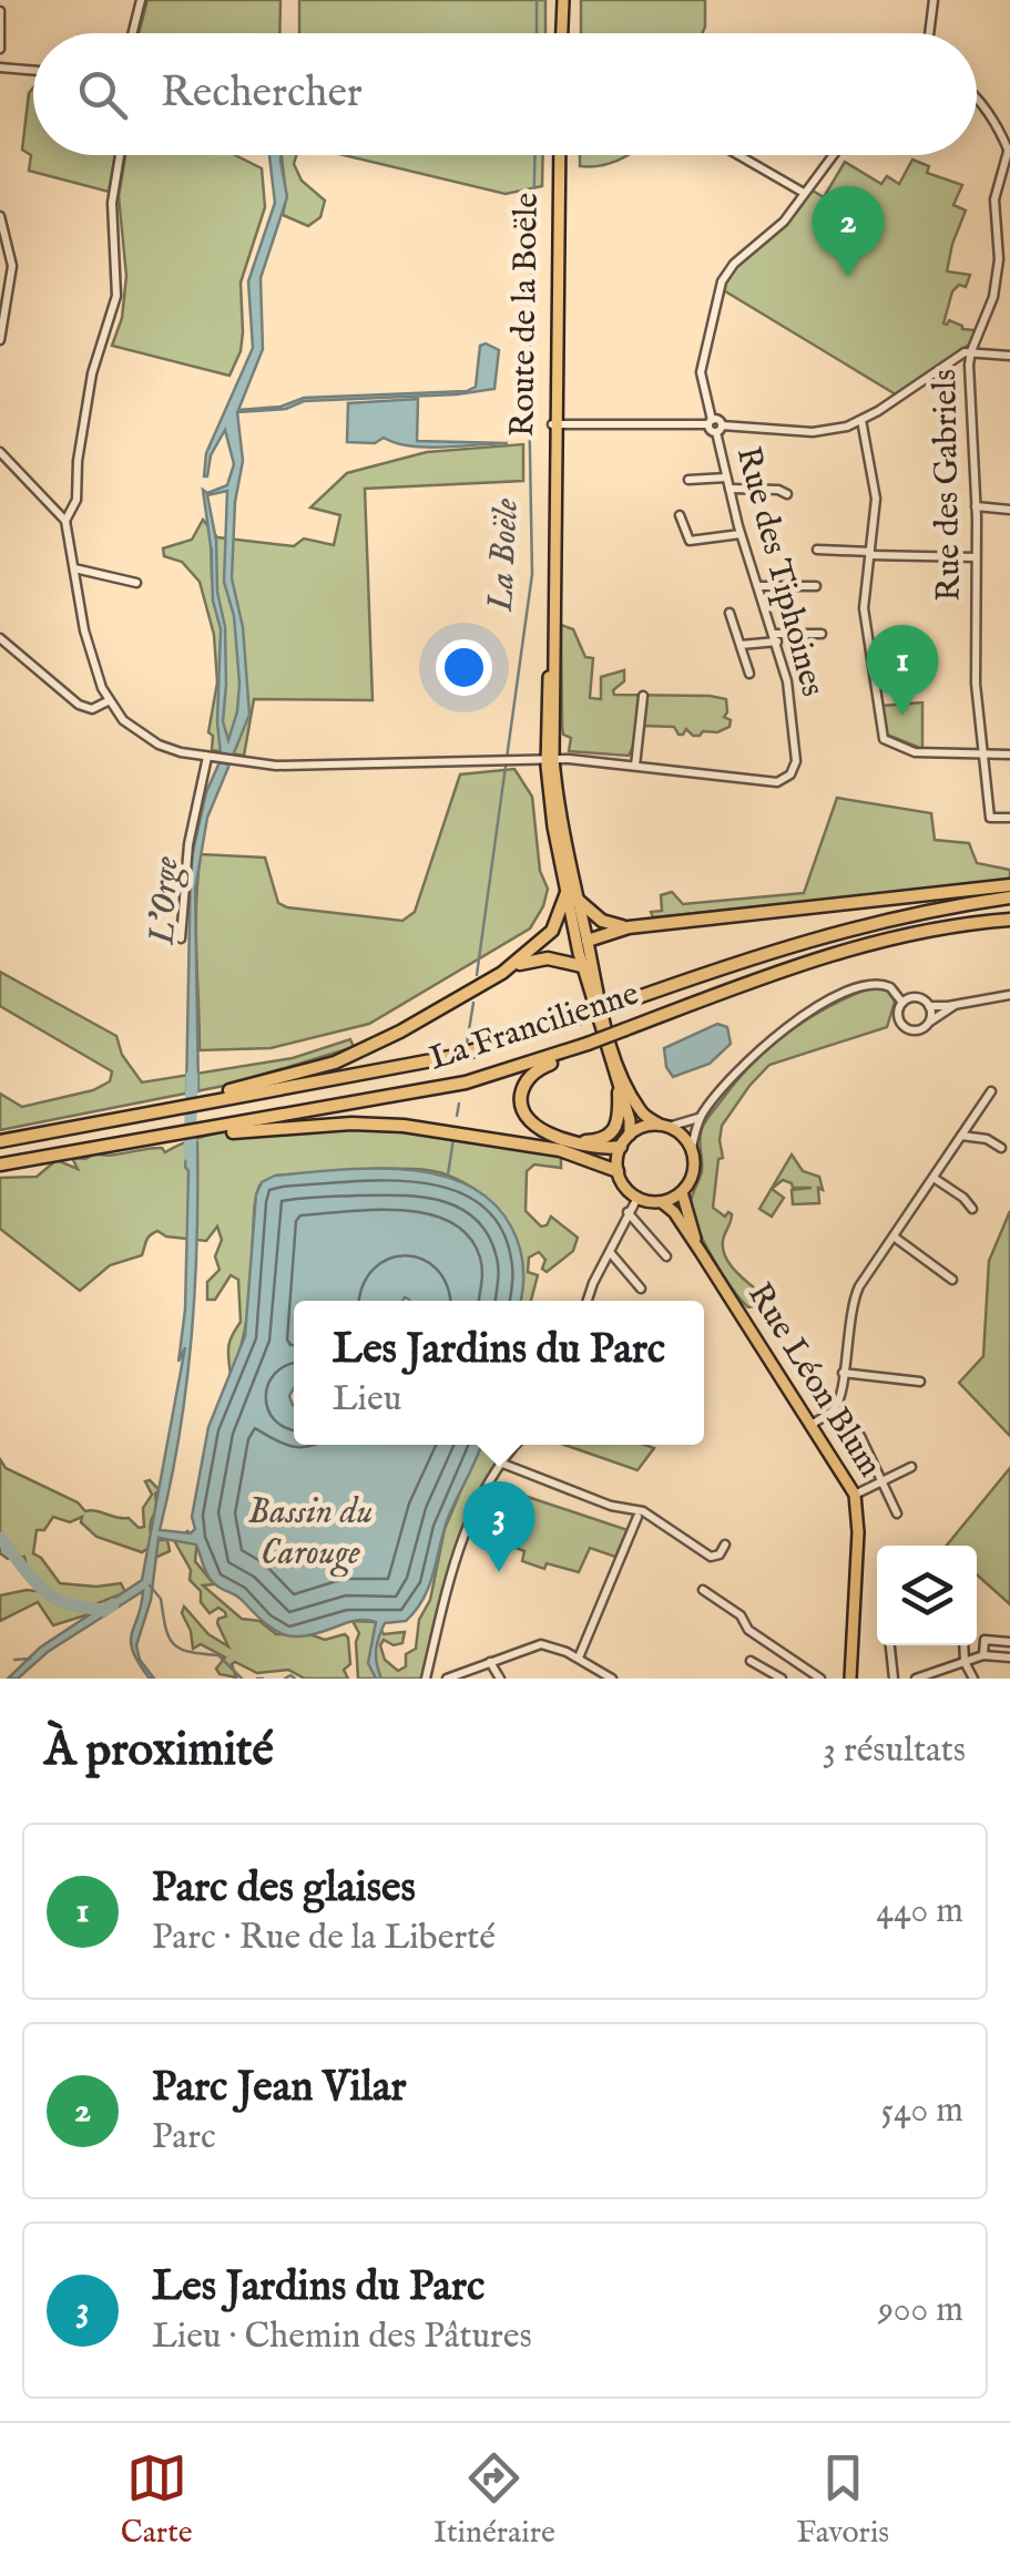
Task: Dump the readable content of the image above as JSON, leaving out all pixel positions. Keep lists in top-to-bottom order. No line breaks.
{"streets":{"highway":["La Francilienne"],"main road":["Route de la Boële","Rue Léon Blum"],"street":["Rue des Gabriels","Rue des Tiphoines"]},"water":["La Boële","L'Orge","Bassin du Carouge"],"page":{"search":"Rechercher","pins":["2","1","3"],"popup":["Les Jardins du Parc","Lieu"],"heading":["À proximité","3 résultats"],"list":[{"mark":"1","name":"Parc des glaises","note":"Parc · Rue de la Liberté","value":"440 m"},{"mark":"2","name":"Parc Jean Vilar","note":"Parc","value":"540 m"},{"mark":"3","name":"Les Jardins du Parc","note":"Lieu · Chemin des Pâtures","value":"900 m"}],"nav":["Carte","Itinéraire","Favoris"]}}
